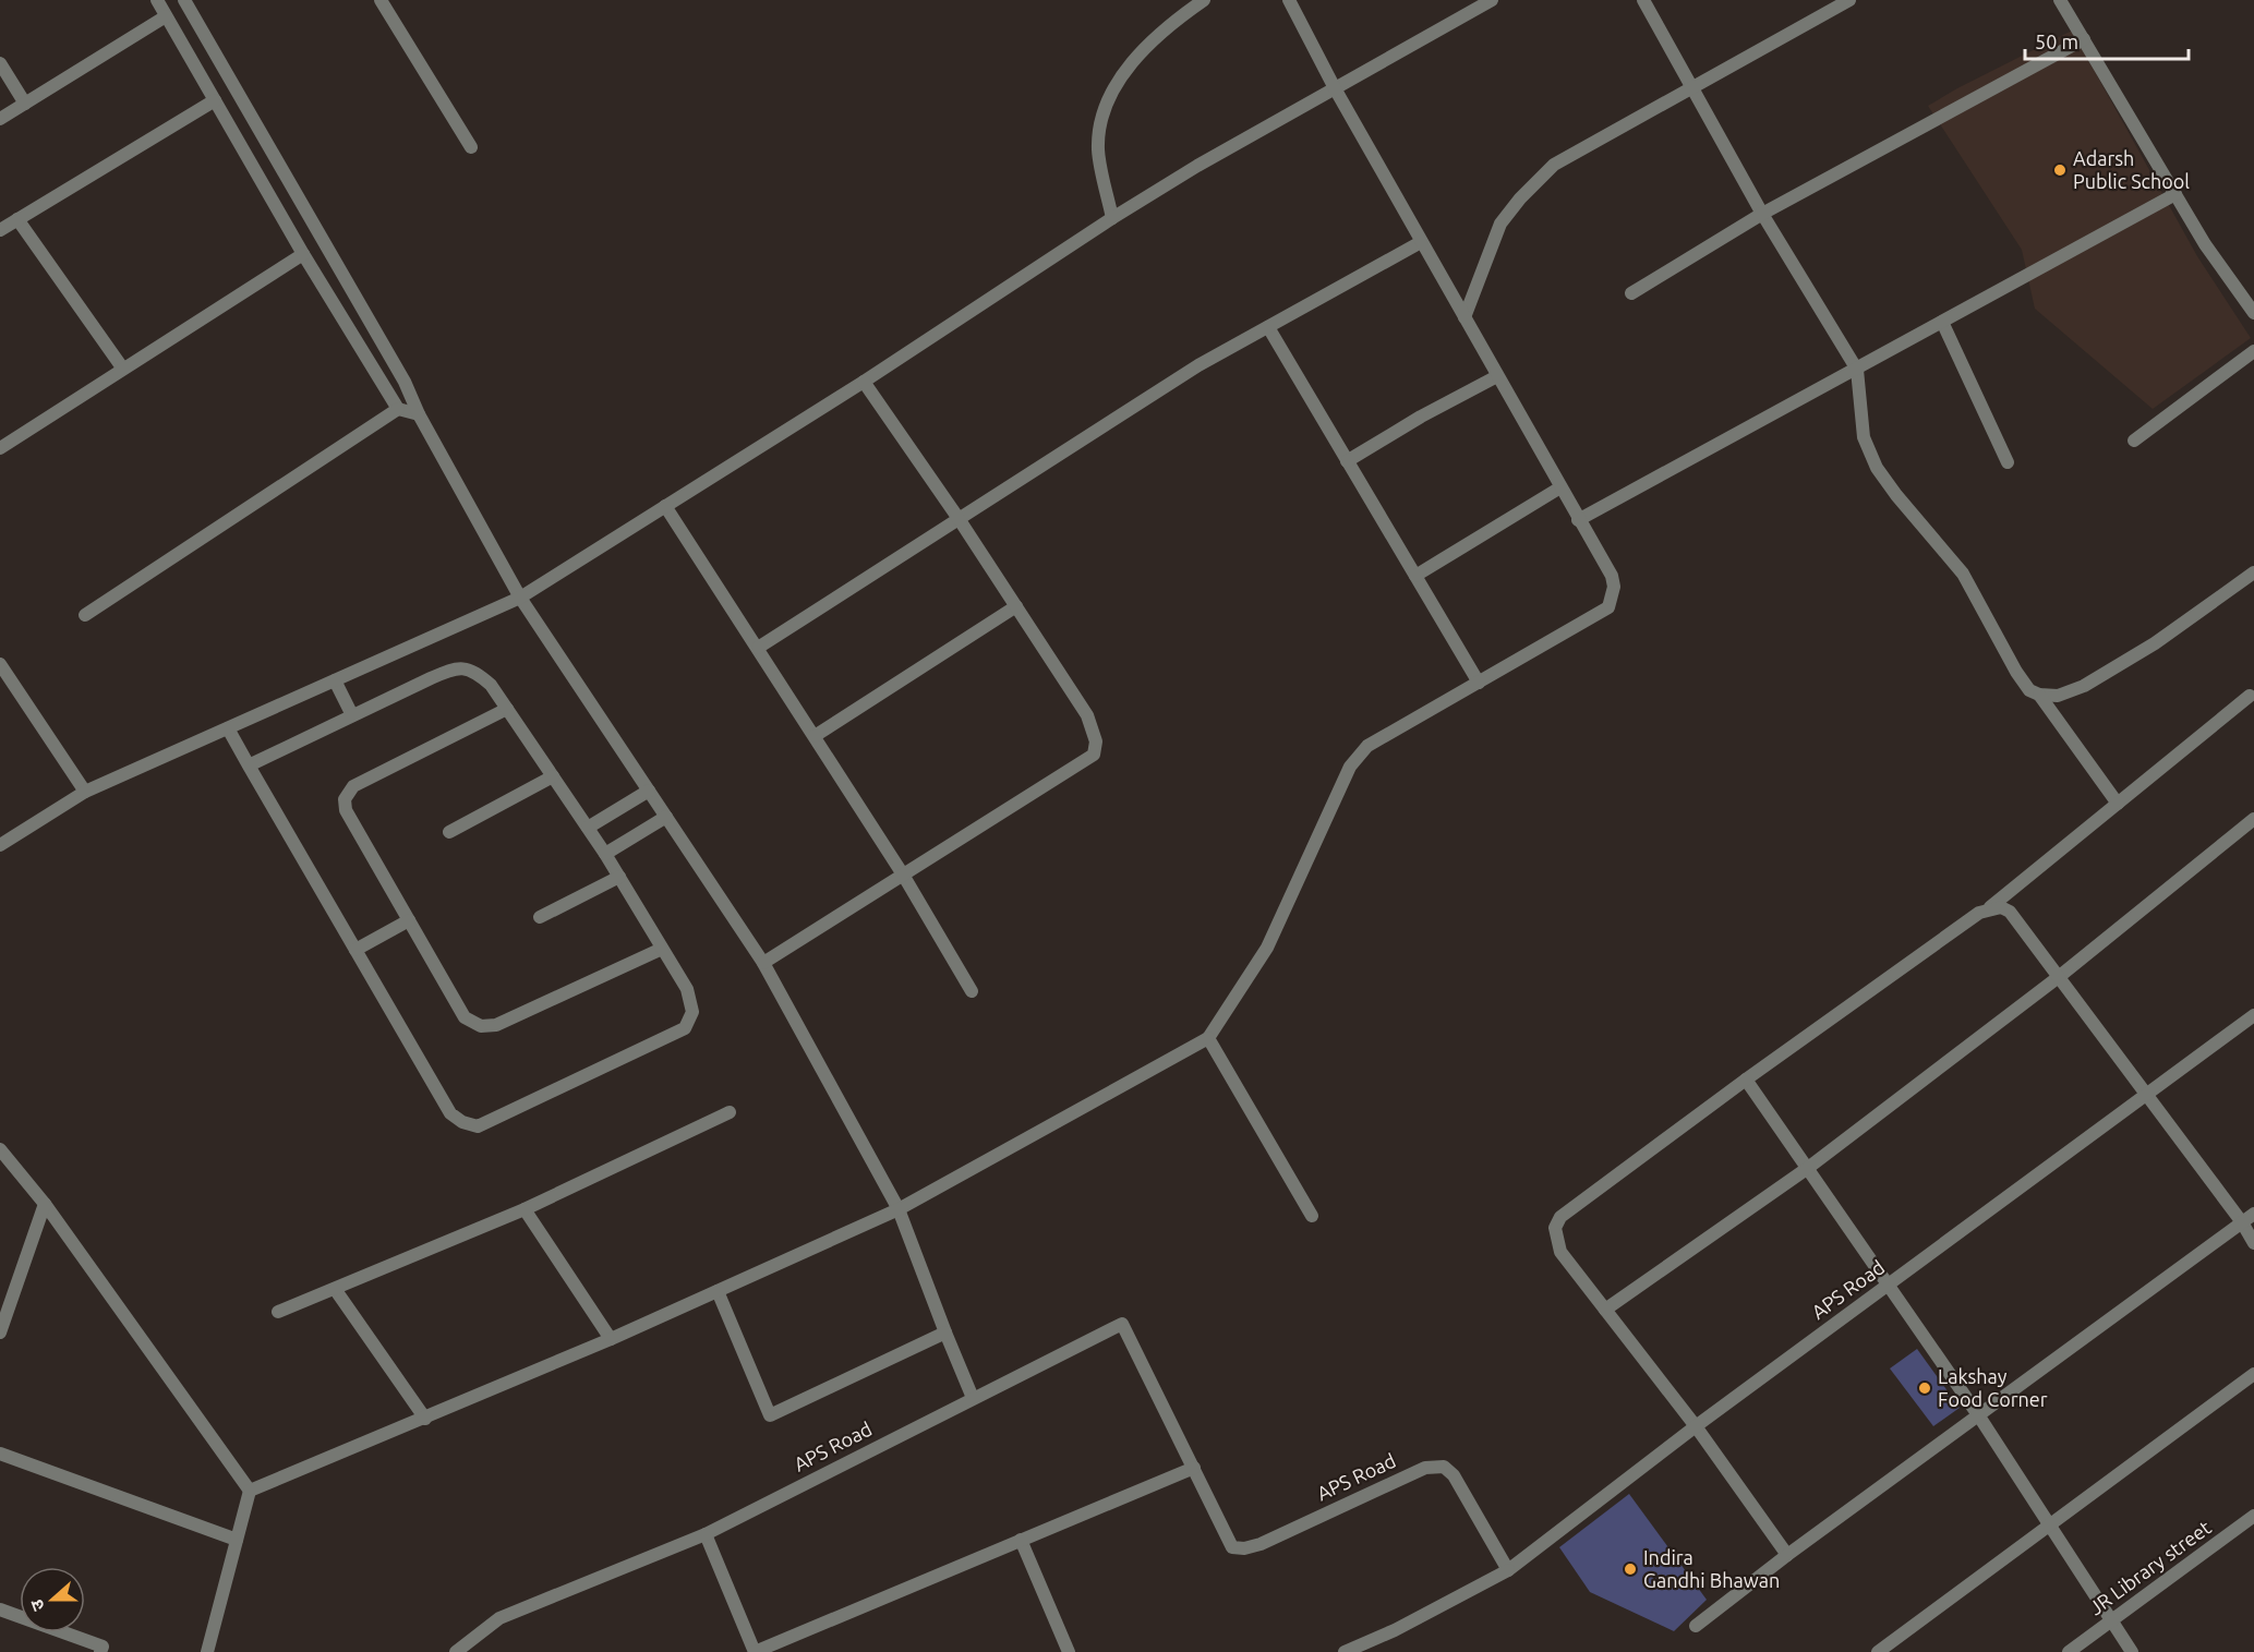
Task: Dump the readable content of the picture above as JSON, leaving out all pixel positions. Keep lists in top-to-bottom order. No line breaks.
{"streets":{"street":["APS Road","JR Library street"]},"places":["Adarsh Public School","Lakshay Food Corner","Indira Gandhi Bhawan"],"scale_bar":"50 m","north":"left"}
